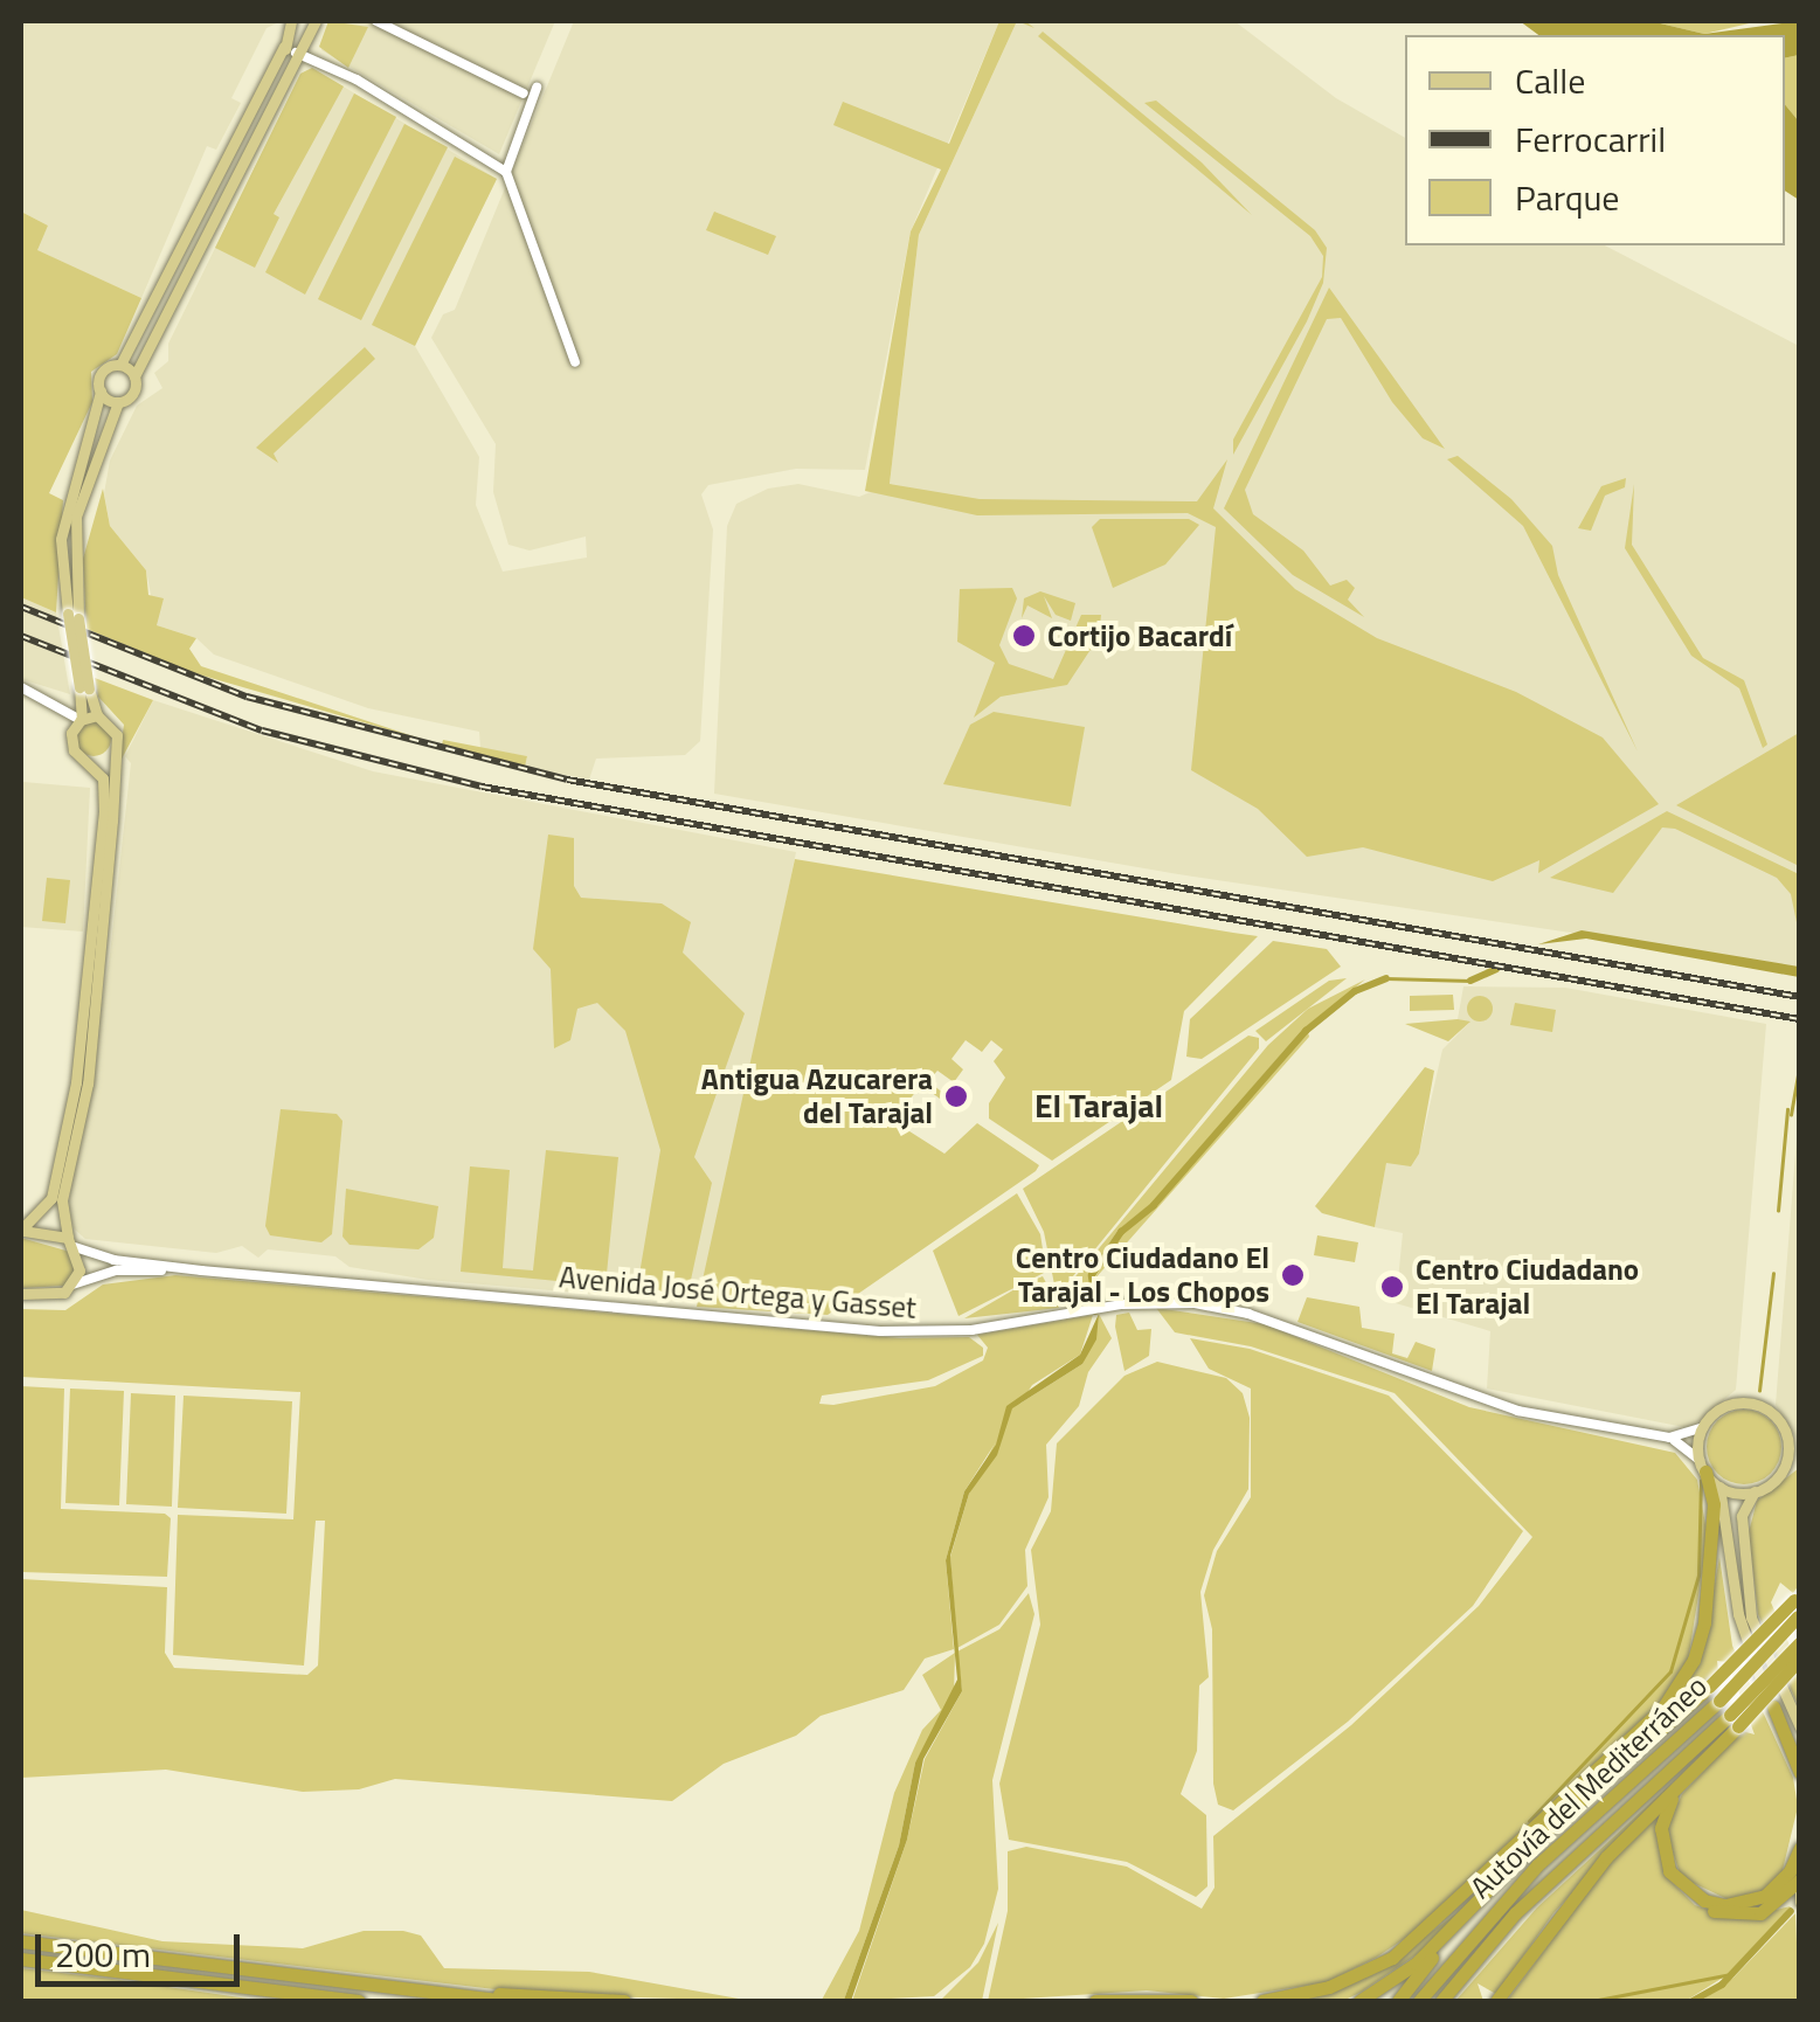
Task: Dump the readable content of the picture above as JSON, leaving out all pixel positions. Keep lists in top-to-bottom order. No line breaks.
{"streets":{"highway":["Autovía del Mediterráneo"],"main road":["Avenida José Ortega y Gasset"]},"districts":["El Tarajal"],"places":["Cortijo Bacardí","Antigua Azucarera del Tarajal","Centro Ciudadano El Tarajal - Los Chopos","Centro Ciudadano El Tarajal"],"legend":["Calle","Ferrocarril","Parque"],"scale_bar":"200 m"}
